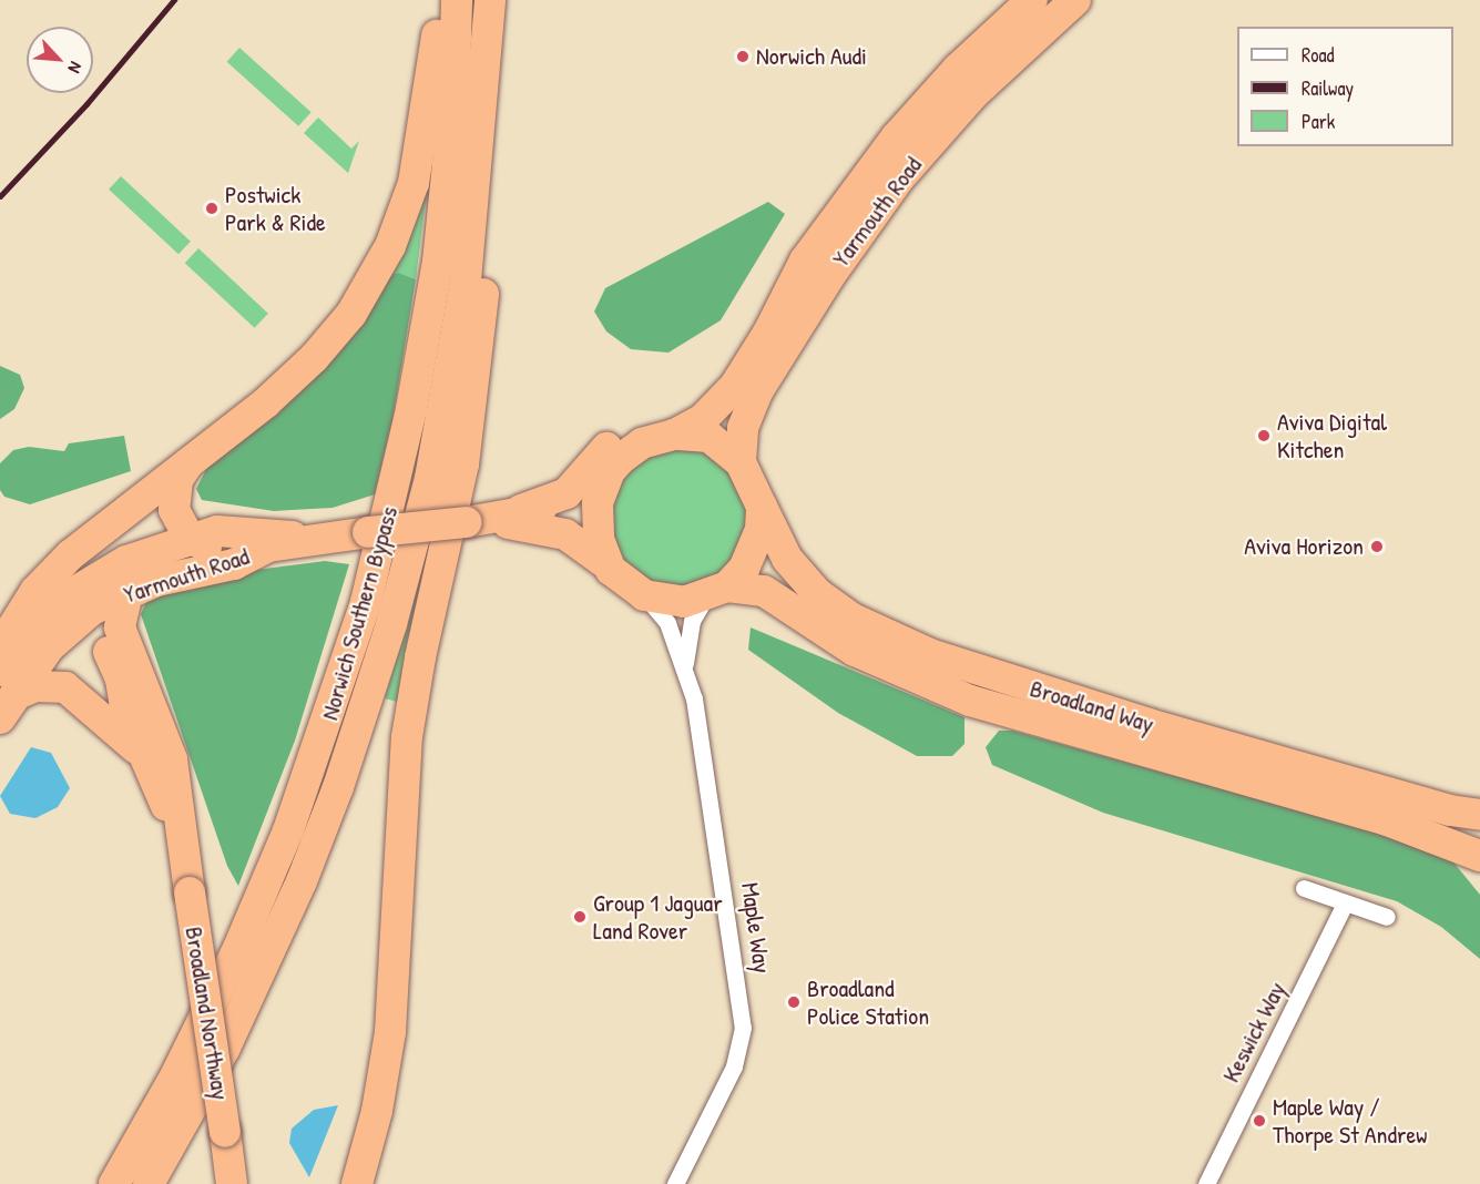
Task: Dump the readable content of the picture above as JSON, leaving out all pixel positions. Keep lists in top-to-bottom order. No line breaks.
{"streets":{"highway":["Yarmouth Road","Norwich Southern Bypass","Broadland Way","Broadland Northway"],"street":["Maple Way","Keswick Way"]},"crossings":[["Yarmouth Road","Broadland Way"],["Yarmouth Road","Maple Way"],["Yarmouth Road","Broadland Northway"],["Broadland Way","Maple Way"]],"places":["Norwich Audi","Postwick Park & Ride","Aviva Digital Kitchen","Aviva Horizon","Group 1 Jaguar Land Rover","Broadland Police Station","Maple Way / Thorpe St Andrew"],"legend":["Road","Railway","Park"],"north":"bottom right"}
